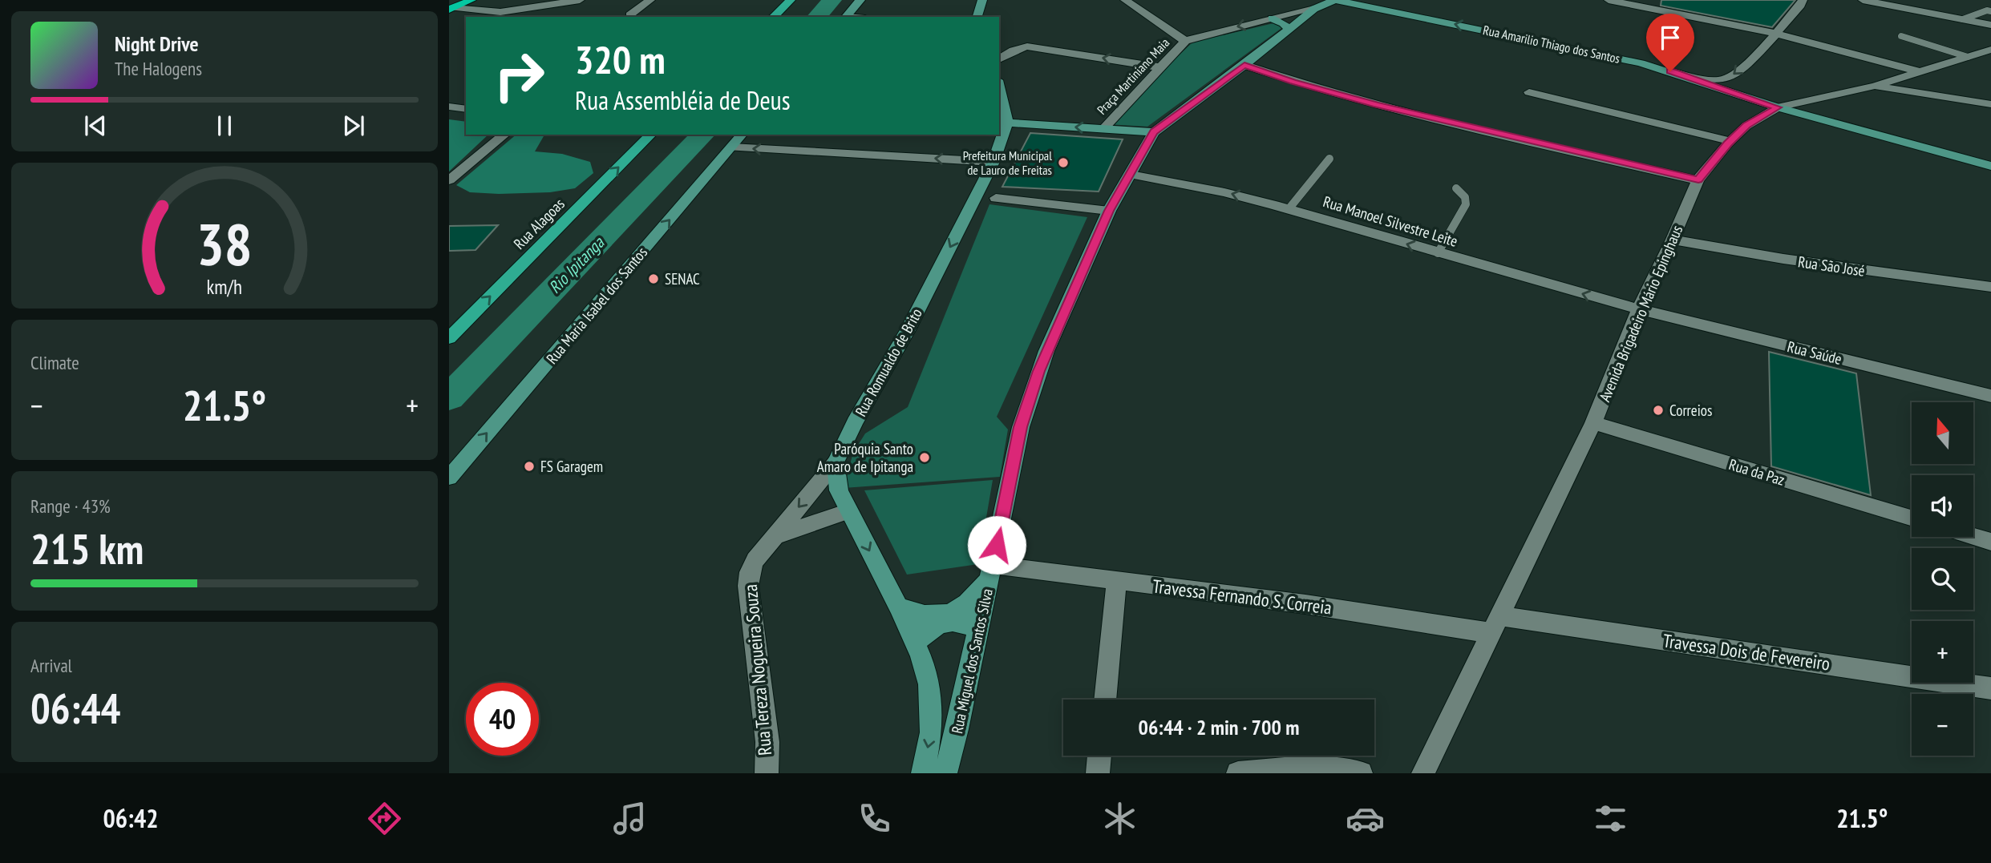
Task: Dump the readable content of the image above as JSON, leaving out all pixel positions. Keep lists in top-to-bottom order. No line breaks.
{"streets":{"main road":["Rua Alagoas"],"street":["Rua Amarilio Thiago dos Santos","Praça Martiniano Maia","Rua Manoel Silvestre Leite","Rua São José","Rua Maria Isabel dos Santos","Avenida Brigadeiro Mário Epinghaus","Rua Saúde","Rua Romualdo de Brito","Rua da Paz","Travessa Fernando S. Correia","Travessa Dois de Fevereiro","Rua Miguel dos Santos Silva","Rua Tereza Nogueira Souza"]},"crossings":[["Rua Amarilio Thiago dos Santos","Avenida Brigadeiro Mário Epinghaus"],["Rua Amarilio Thiago dos Santos","Rua Miguel dos Santos Silva"],["Praça Martiniano Maia","Rua Miguel dos Santos Silva"],["Rua Manoel Silvestre Leite","Avenida Brigadeiro Mário Epinghaus"],["Rua Manoel Silvestre Leite","Rua Saúde"],["Rua Manoel Silvestre Leite","Rua Miguel dos Santos Silva"],["Rua São José","Avenida Brigadeiro Mário Epinghaus"],["Avenida Brigadeiro Mário Epinghaus","Rua Saúde"],["Avenida Brigadeiro Mário Epinghaus","Rua da Paz"],["Avenida Brigadeiro Mário Epinghaus","Travessa Fernando S. Correia"],["Avenida Brigadeiro Mário Epinghaus","Travessa Dois de Fevereiro"],["Rua Romualdo de Brito","Rua Tereza Nogueira Souza"],["Travessa Fernando S. Correia","Travessa Dois de Fevereiro"],["Travessa Fernando S. Correia","Rua Miguel dos Santos Silva"]],"one_way":["Praça Martiniano Maia","Rua Alagoas","Rua Maria Isabel dos Santos","Rua Romualdo de Brito"],"water":["Rio Ipitanga"],"places":["Prefeitura Municipal de Lauro de Freitas","SENAC","Correios","Paróquia Santo Amaro de Ipitanga","FS Garagem"],"north":"top","page":{"turn":["320 m","Rua Assembléia de Deus"],"song":["Night Drive","The Halogens"],"tile":["Climate",["Range · 43%","215 km"],["Arrival","06:44"]],"heat":["−","21.5°","+"],"map_buttons":["+","−"],"limit":"40","trip":"06:44 · 2 min · 700 m","tabs":["06:42","21.5°"],"gauge":["38","km/h"]}}
